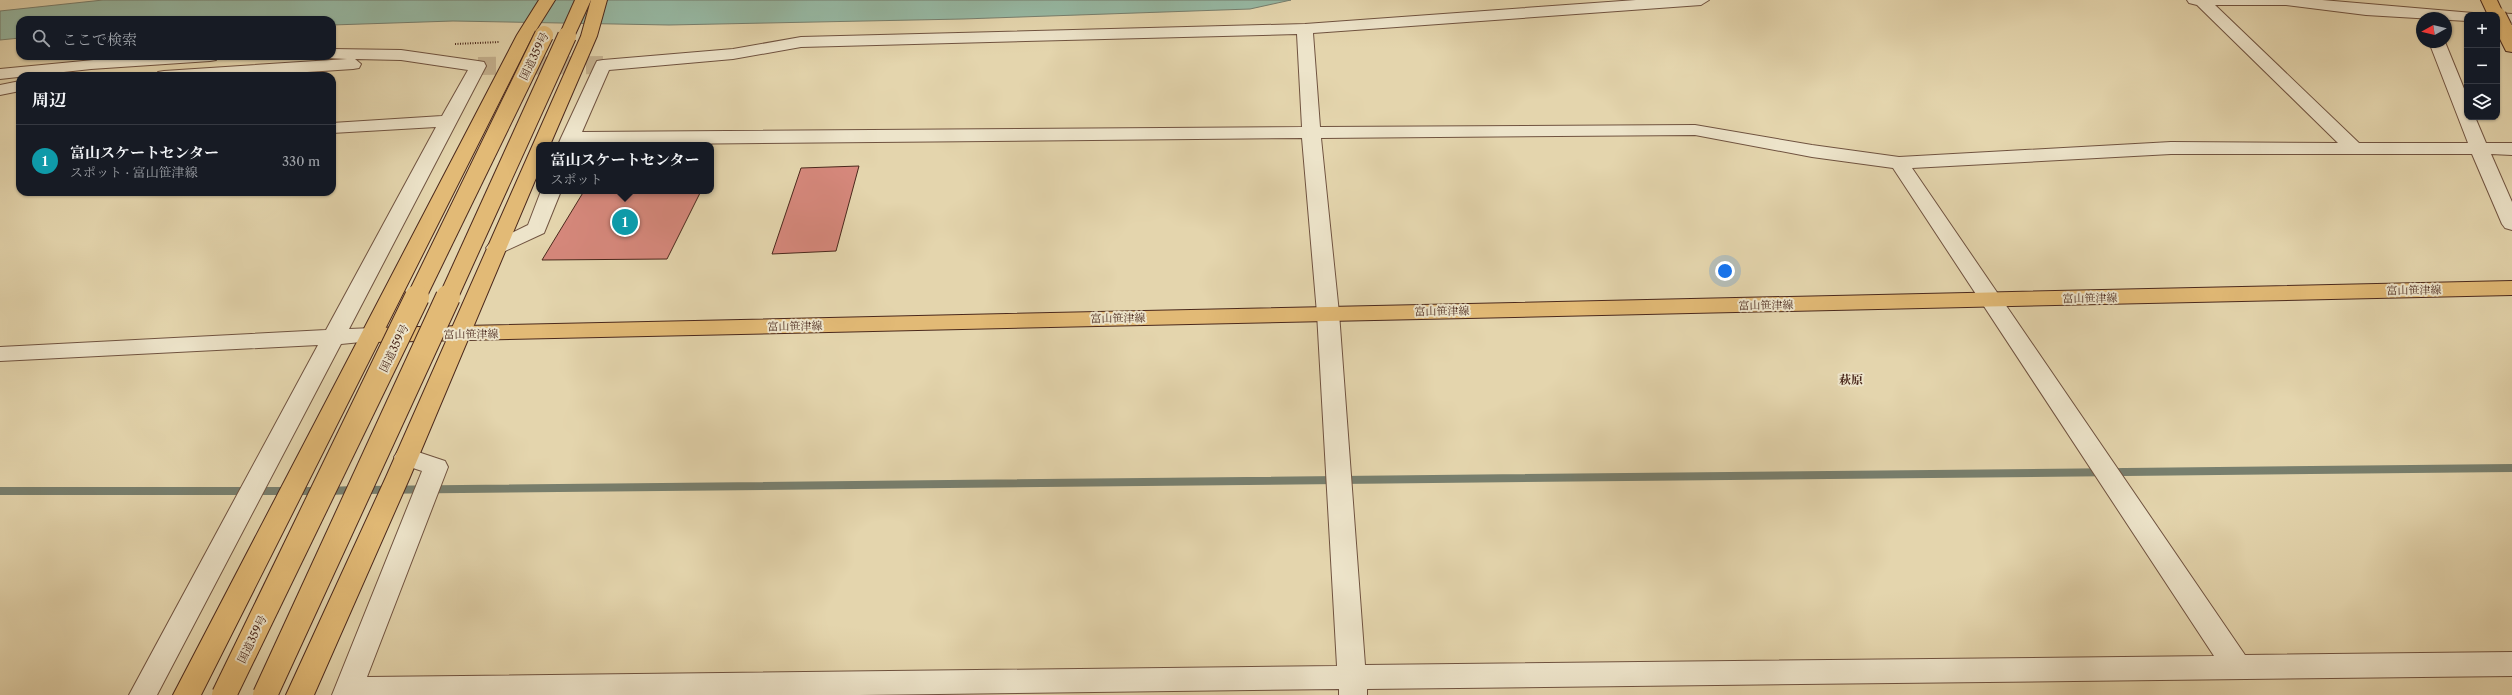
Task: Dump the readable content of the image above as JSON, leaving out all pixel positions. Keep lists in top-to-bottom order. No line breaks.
{"streets":{"main road":["国道359号","富山笹津線"]},"districts":["萩原"],"north":"left","page":{"map_buttons":["+","−"],"search":"ここで検索","heading":"周辺","list":[{"mark":"1","name":"富山スケートセンター","note":"スポット · 富山笹津線","value":"330 m"}],"popup":["富山スケートセンター","スポット"],"pins":"1"}}
